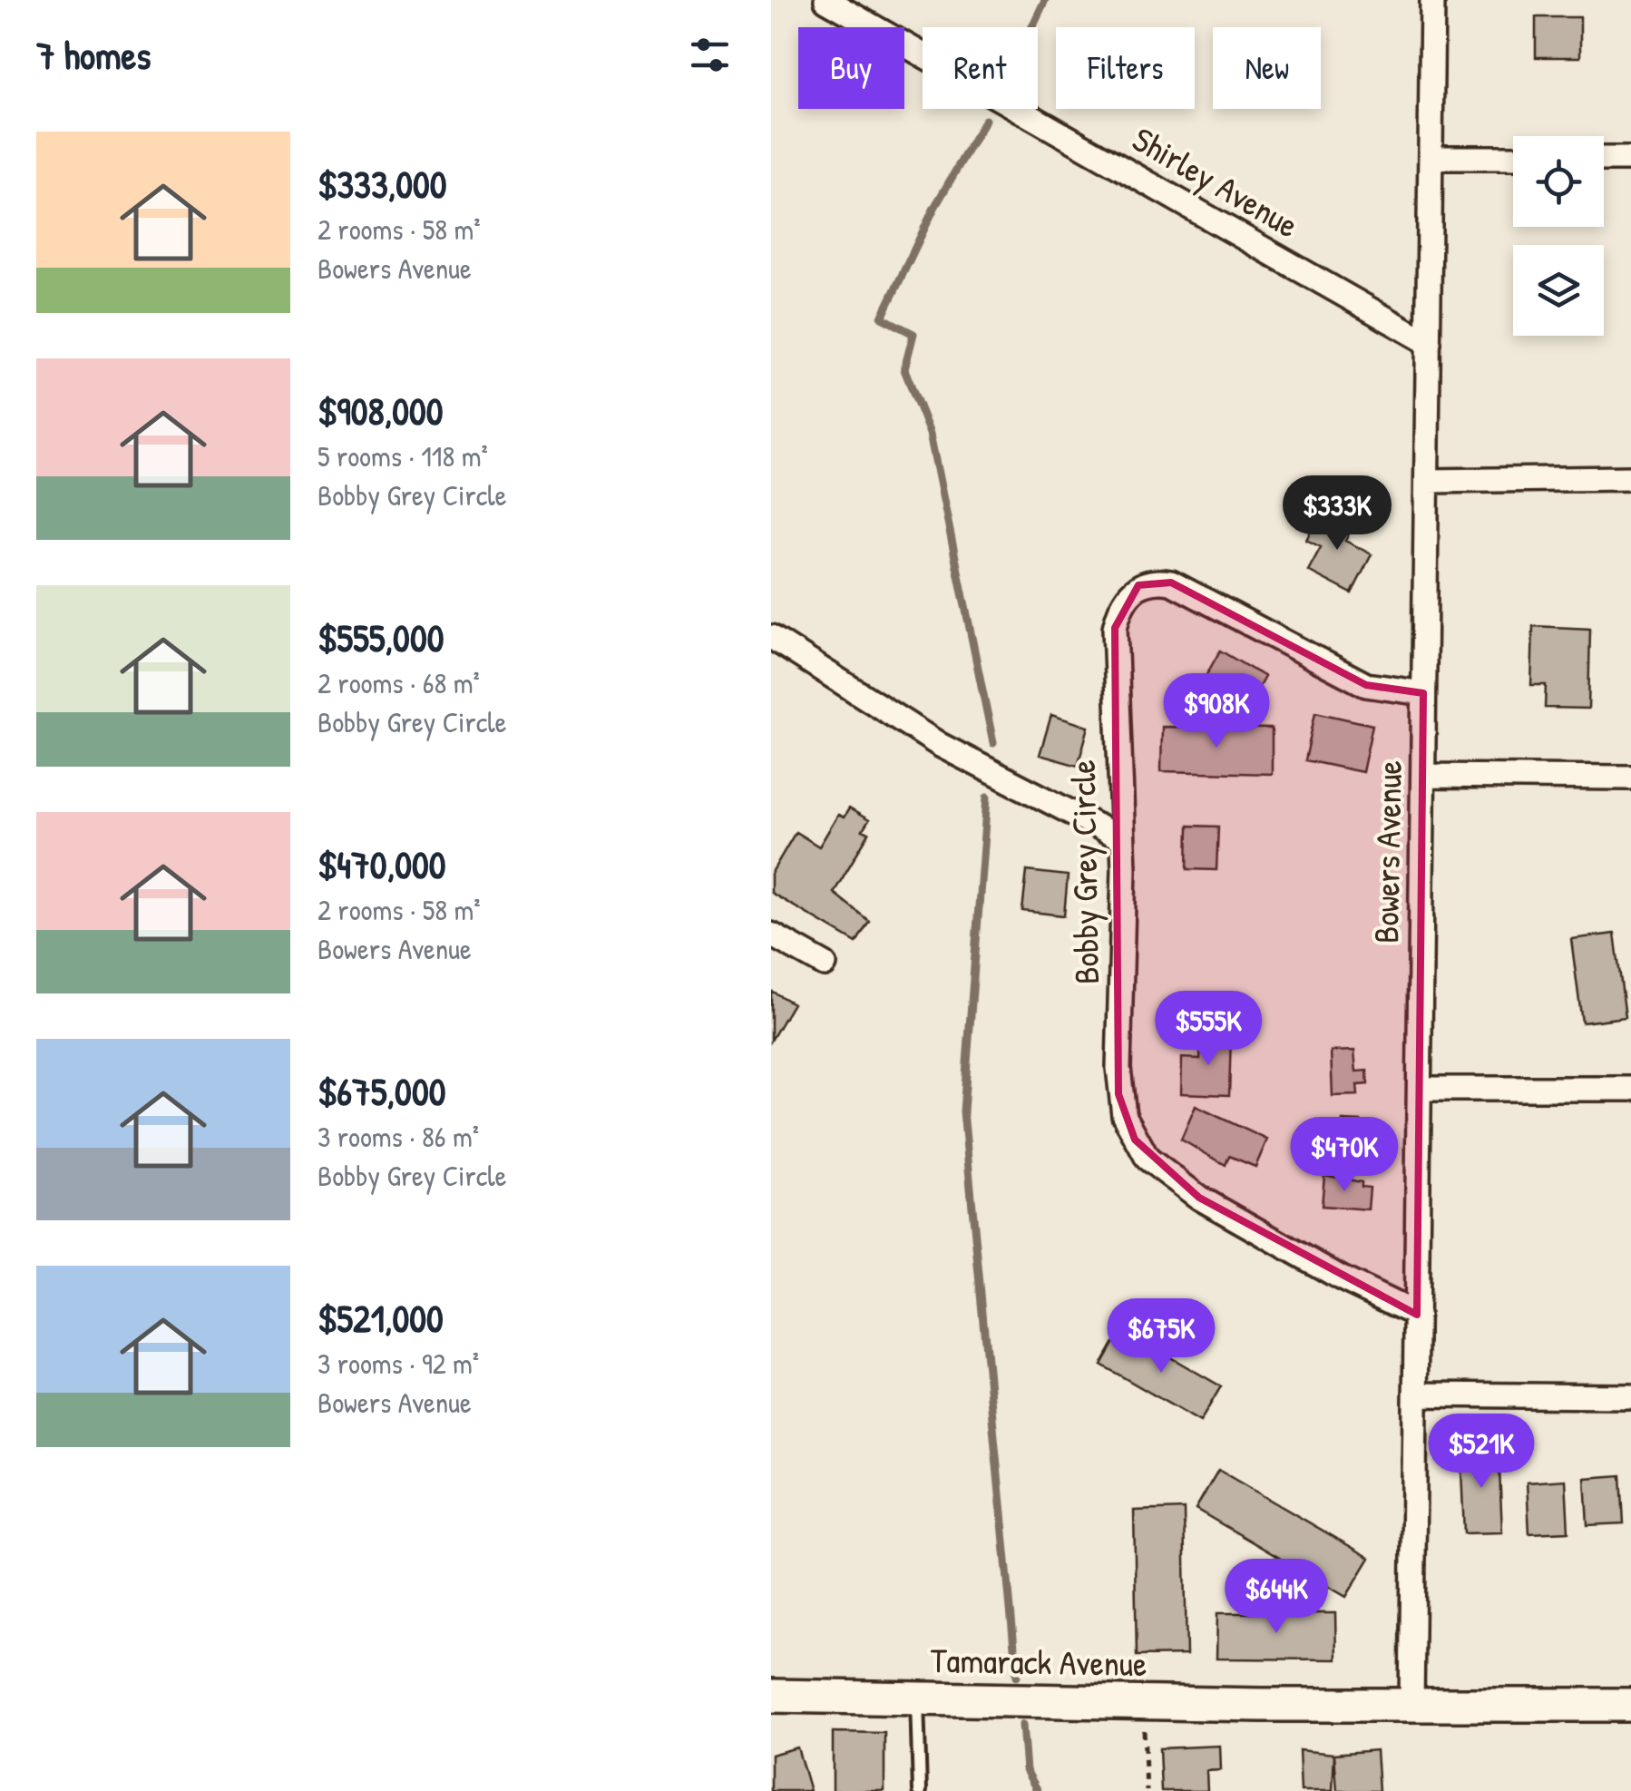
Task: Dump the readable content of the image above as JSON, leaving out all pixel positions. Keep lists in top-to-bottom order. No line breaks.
{"streets":{"street":["Shirley Avenue","Bowers Avenue","Bobby Grey Circle","Tamarack Avenue"]},"crossings":[["Shirley Avenue","Bowers Avenue"],["Bowers Avenue","Bobby Grey Circle"],["Bowers Avenue","Tamarack Avenue"]],"page":{"heading":"7 homes","chip":["Buy","Rent","Filters","New"],"list":[{"name":"$333,000","note":"2 rooms · 58 m² · Bowers Avenue"},{"name":"$908,000","note":"5 rooms · 118 m² · Bobby Grey Circle"},{"name":"$555,000","note":"2 rooms · 68 m² · Bobby Grey Circle"},{"name":"$470,000","note":"2 rooms · 58 m² · Bowers Avenue"},{"name":"$675,000","note":"3 rooms · 86 m² · Bobby Grey Circle"},{"name":"$521,000","note":"3 rooms · 92 m² · Bowers Avenue"}],"price":["$333K","$908K","$555K","$470K","$675K","$521K","$644K"]}}
